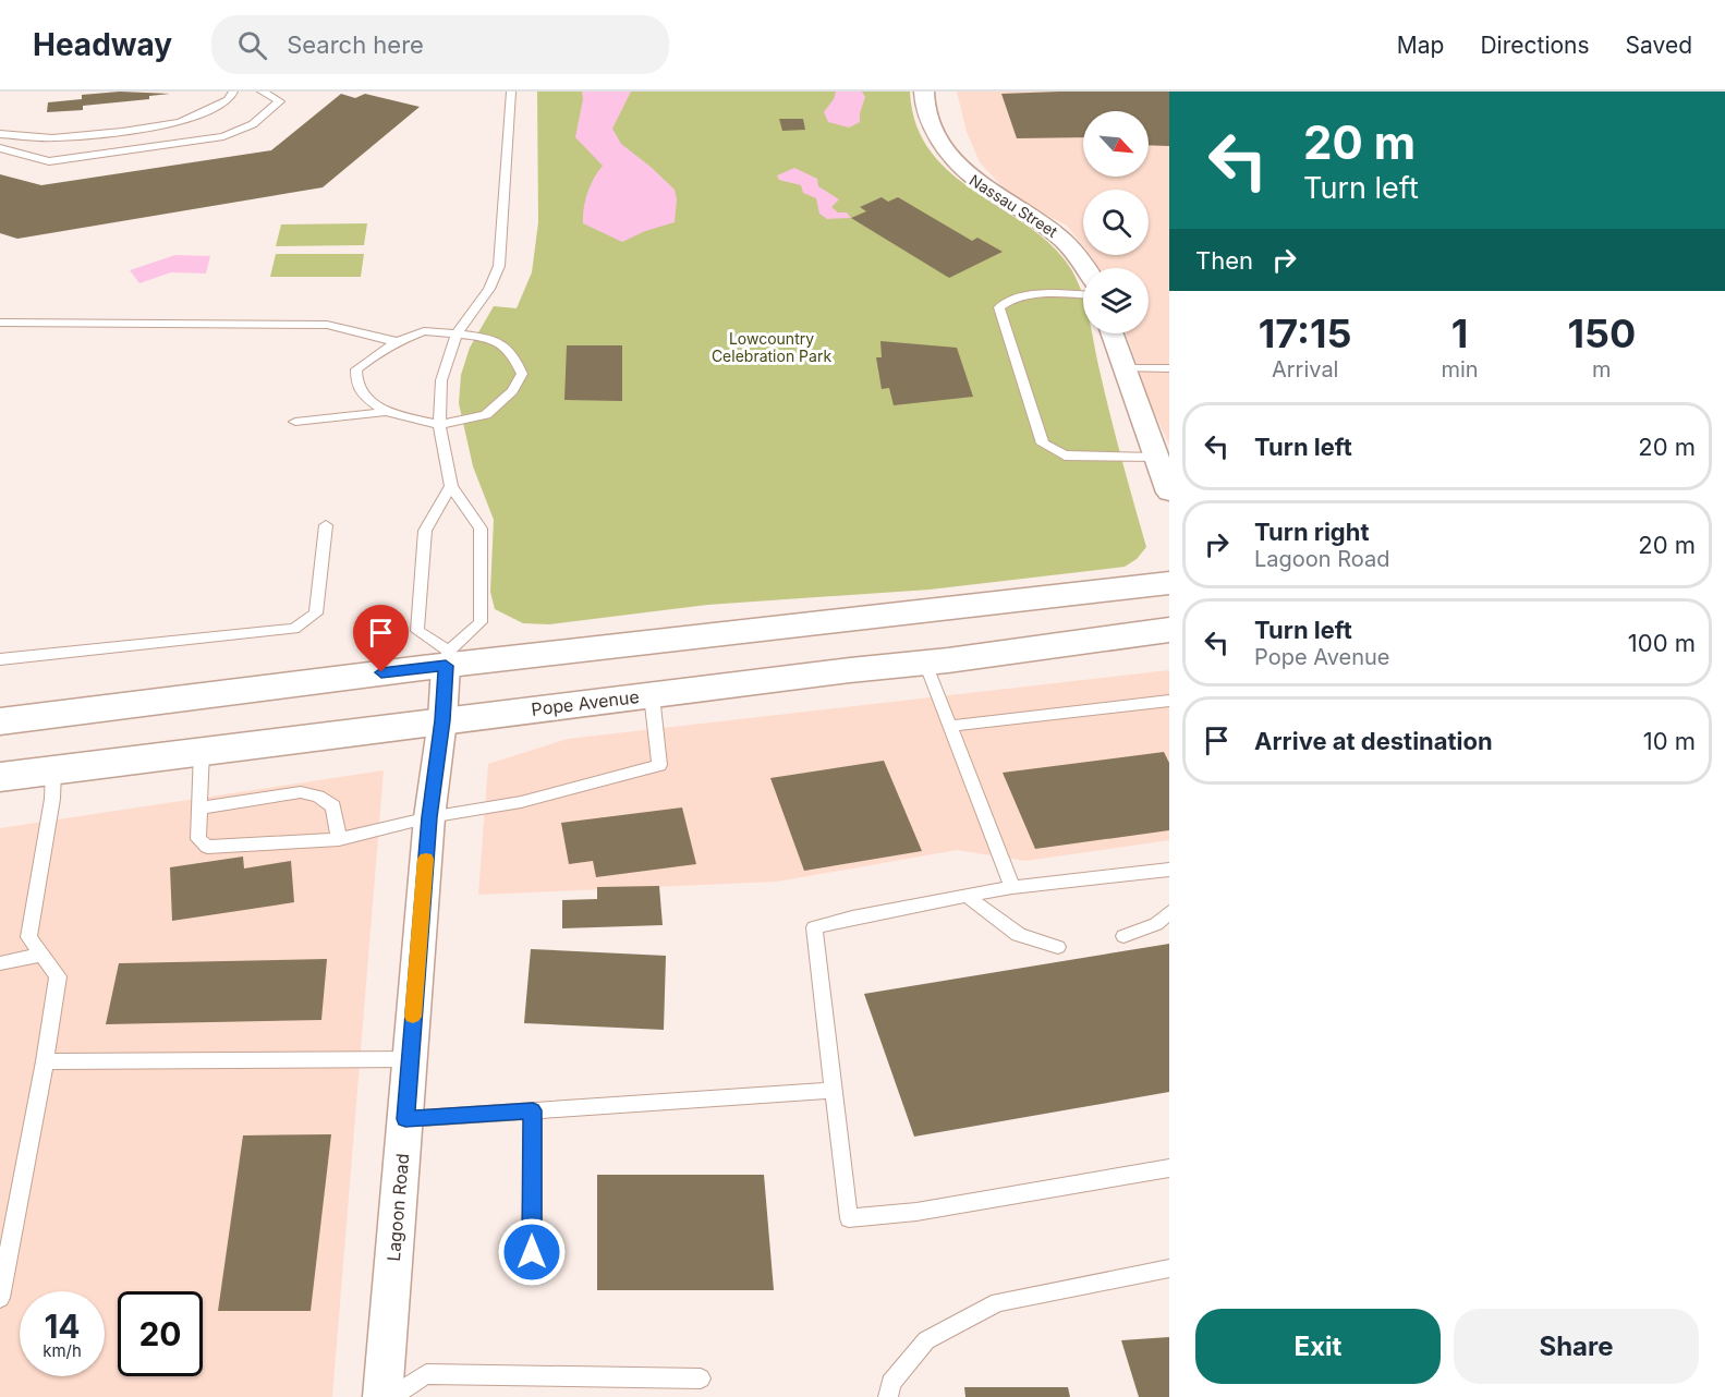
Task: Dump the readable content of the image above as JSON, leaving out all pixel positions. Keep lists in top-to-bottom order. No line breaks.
{"streets":{"main road":["Pope Avenue"],"street":["Nassau Street","Lagoon Road"]},"crossings":[["Pope Avenue","Lagoon Road"]],"parks":["Lowcountry Celebration Park"],"north":"bottom right","page":{"header":"Headway","search":"Search here","nav":["Map","Directions","Saved"],"turn":["20 m","Turn left"],"then":"Then","eta":["17:15","Arrival","1","min","150","m"],"list":[{"name":"Turn left","value":"20 m"},{"name":"Turn right","note":"Lagoon Road","value":"20 m"},{"name":"Turn left","note":"Pope Avenue","value":"100 m"},{"name":"Arrive at destination","value":"10 m"}],"speed":"14 km/h","limit":"20","buttons":["Exit","Share"]}}
